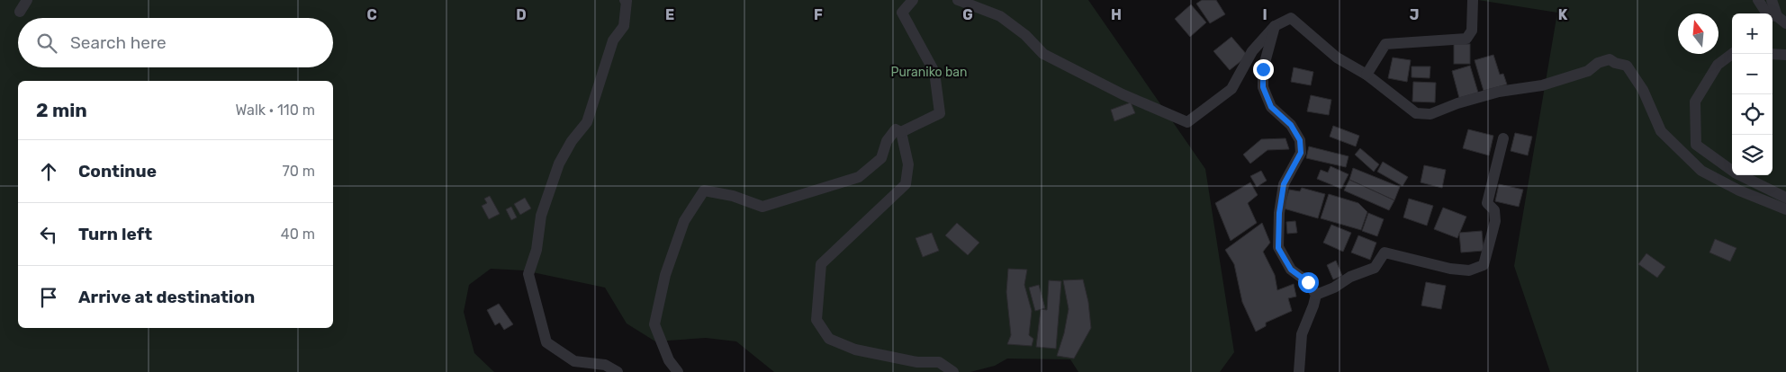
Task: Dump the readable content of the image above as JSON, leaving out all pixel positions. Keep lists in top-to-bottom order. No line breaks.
{"parks":["Puraniko ban"],"north":"top","page":{"map_buttons":["+","−"],"search":"Search here","heading":["2 min","Walk · 110 m"],"list":[["Continue","70 m"],["Turn left","40 m"],"Arrive at destination"]},"grid":{"columns":["C","D","E","F","G","H","I","J","K"]}}
